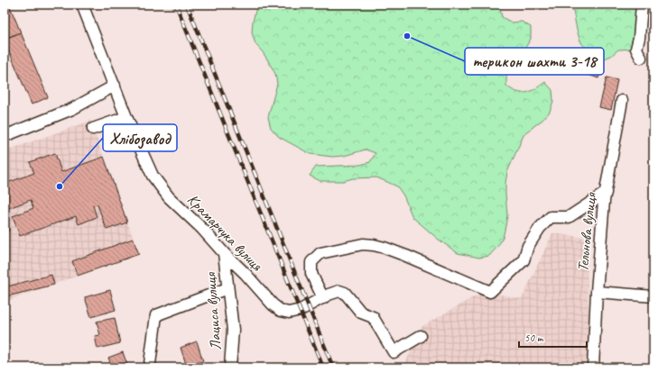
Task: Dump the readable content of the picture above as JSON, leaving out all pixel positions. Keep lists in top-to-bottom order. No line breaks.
{"streets":{"street":["Крамарчука вулиця","Тельнова вулиця","Лациса вулиця"]},"crossings":[["Крамарчука вулиця","Лациса вулиця"]],"places":["терикон шахти 3-18","Хлібозавод"],"scale_bar":"50 m"}
